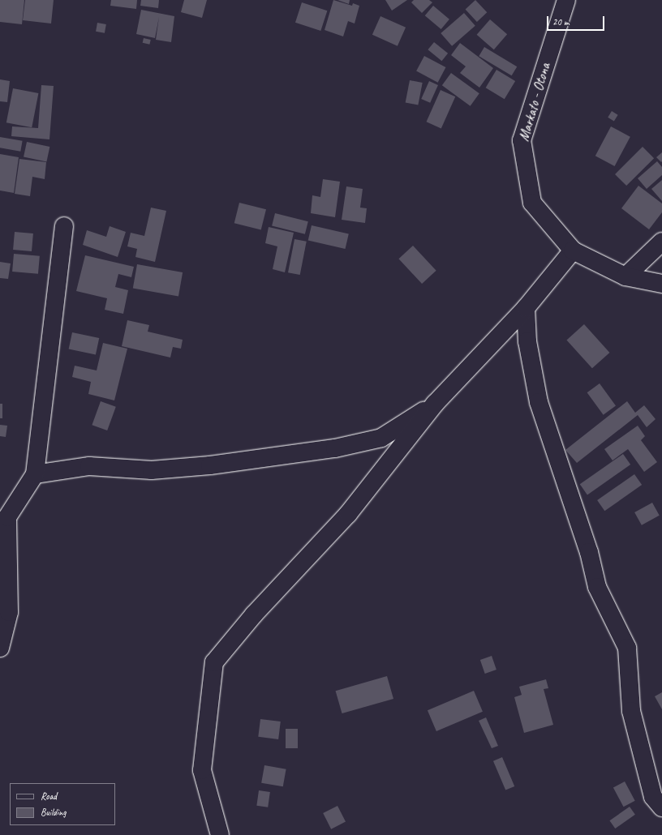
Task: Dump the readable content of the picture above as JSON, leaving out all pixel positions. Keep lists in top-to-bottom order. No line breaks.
{"streets":{"street":["Markato - Otona"]},"legend":["Road","Building"],"scale_bar":"20 m"}
